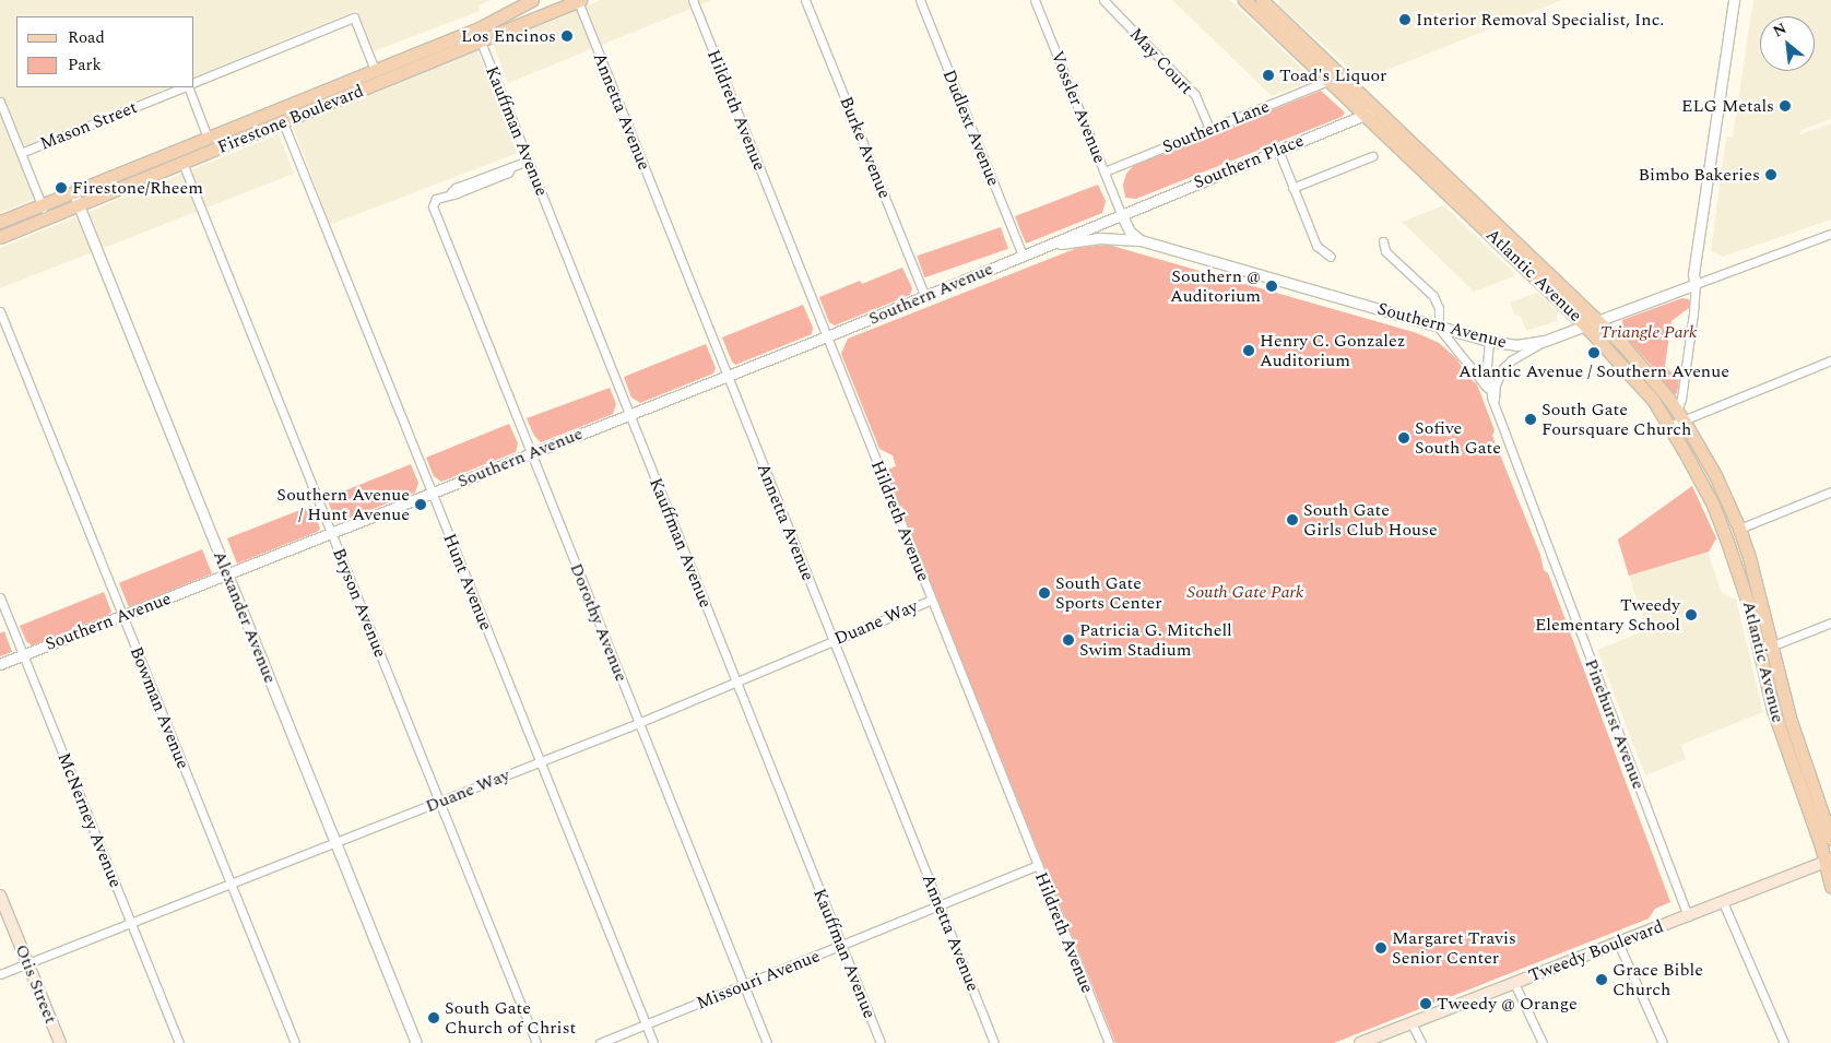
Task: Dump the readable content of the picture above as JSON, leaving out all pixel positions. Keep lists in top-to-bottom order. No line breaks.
{"streets":{"main road":["Firestone Boulevard","Atlantic Avenue","Tweedy Boulevard","Otis Street"],"street":["May Court","Vossler Avenue","Hildreth Avenue","Annetta Avenue","Mason Street","Southern Lane","Dudlext Avenue","Kauffman Avenue","Burke Avenue","Southern Place","Southern Avenue","Hunt Avenue","Bryson Avenue","Alexander Avenue","Dorothy Avenue","Duane Way","Bowman Avenue","Pinehurst Avenue","McNerney Avenue","Missouri Avenue"]},"crossings":[["May Court","Southern Lane"],["Vossler Avenue","Southern Lane"],["Vossler Avenue","Southern Place"],["Vossler Avenue","Southern Avenue"],["Hildreth Avenue","Southern Avenue"],["Hildreth Avenue","Duane Way"],["Hildreth Avenue","Missouri Avenue"],["Annetta Avenue","Firestone Boulevard"],["Annetta Avenue","Southern Avenue"],["Annetta Avenue","Duane Way"],["Annetta Avenue","Missouri Avenue"],["Firestone Boulevard","Kauffman Avenue"],["Firestone Boulevard","Hunt Avenue"],["Firestone Boulevard","Bryson Avenue"],["Firestone Boulevard","Alexander Avenue"],["Southern Lane","Atlantic Avenue"],["Dudlext Avenue","Southern Avenue"],["Kauffman Avenue","Southern Avenue"],["Kauffman Avenue","Dorothy Avenue"],["Kauffman Avenue","Duane Way"],["Kauffman Avenue","Missouri Avenue"],["Burke Avenue","Southern Avenue"],["Southern Place","Atlantic Avenue"],["Southern Place","Southern Avenue"],["Atlantic Avenue","Southern Avenue"],["Atlantic Avenue","Tweedy Boulevard"],["Southern Avenue","Hunt Avenue"],["Southern Avenue","Bryson Avenue"],["Southern Avenue","Alexander Avenue"],["Southern Avenue","Dorothy Avenue"],["Southern Avenue","Bowman Avenue"],["Southern Avenue","Pinehurst Avenue"],["Southern Avenue","McNerney Avenue"],["Hunt Avenue","Duane Way"],["Hunt Avenue","Missouri Avenue"],["Bryson Avenue","Duane Way"],["Alexander Avenue","Duane Way"],["Dorothy Avenue","Duane Way"],["Dorothy Avenue","Missouri Avenue"],["Duane Way","Bowman Avenue"],["Duane Way","McNerney Avenue"],["Duane Way","Otis Street"],["Pinehurst Avenue","Tweedy Boulevard"]],"parks":["Triangle Park","South Gate Park"],"places":["Interior Removal Specialist, Inc.","Los Encinos","Toad's Liquor","ELG Metals","Bimbo Bakeries","Firestone/Rheem","Southern @ Auditorium","Henry C. Gonzalez Auditorium","Atlantic Avenue / Southern Avenue","South Gate Foursquare Church","Sofive South Gate","Southern Avenue / Hunt Avenue","South Gate Girls Club House","South Gate Sports Center","Tweedy Elementary School","Patricia G. Mitchell Swim Stadium","Margaret Travis Senior Center","Grace Bible Church","Tweedy @ Orange","South Gate Church of Christ"],"legend":["Road","Park"],"north":"top left"}
